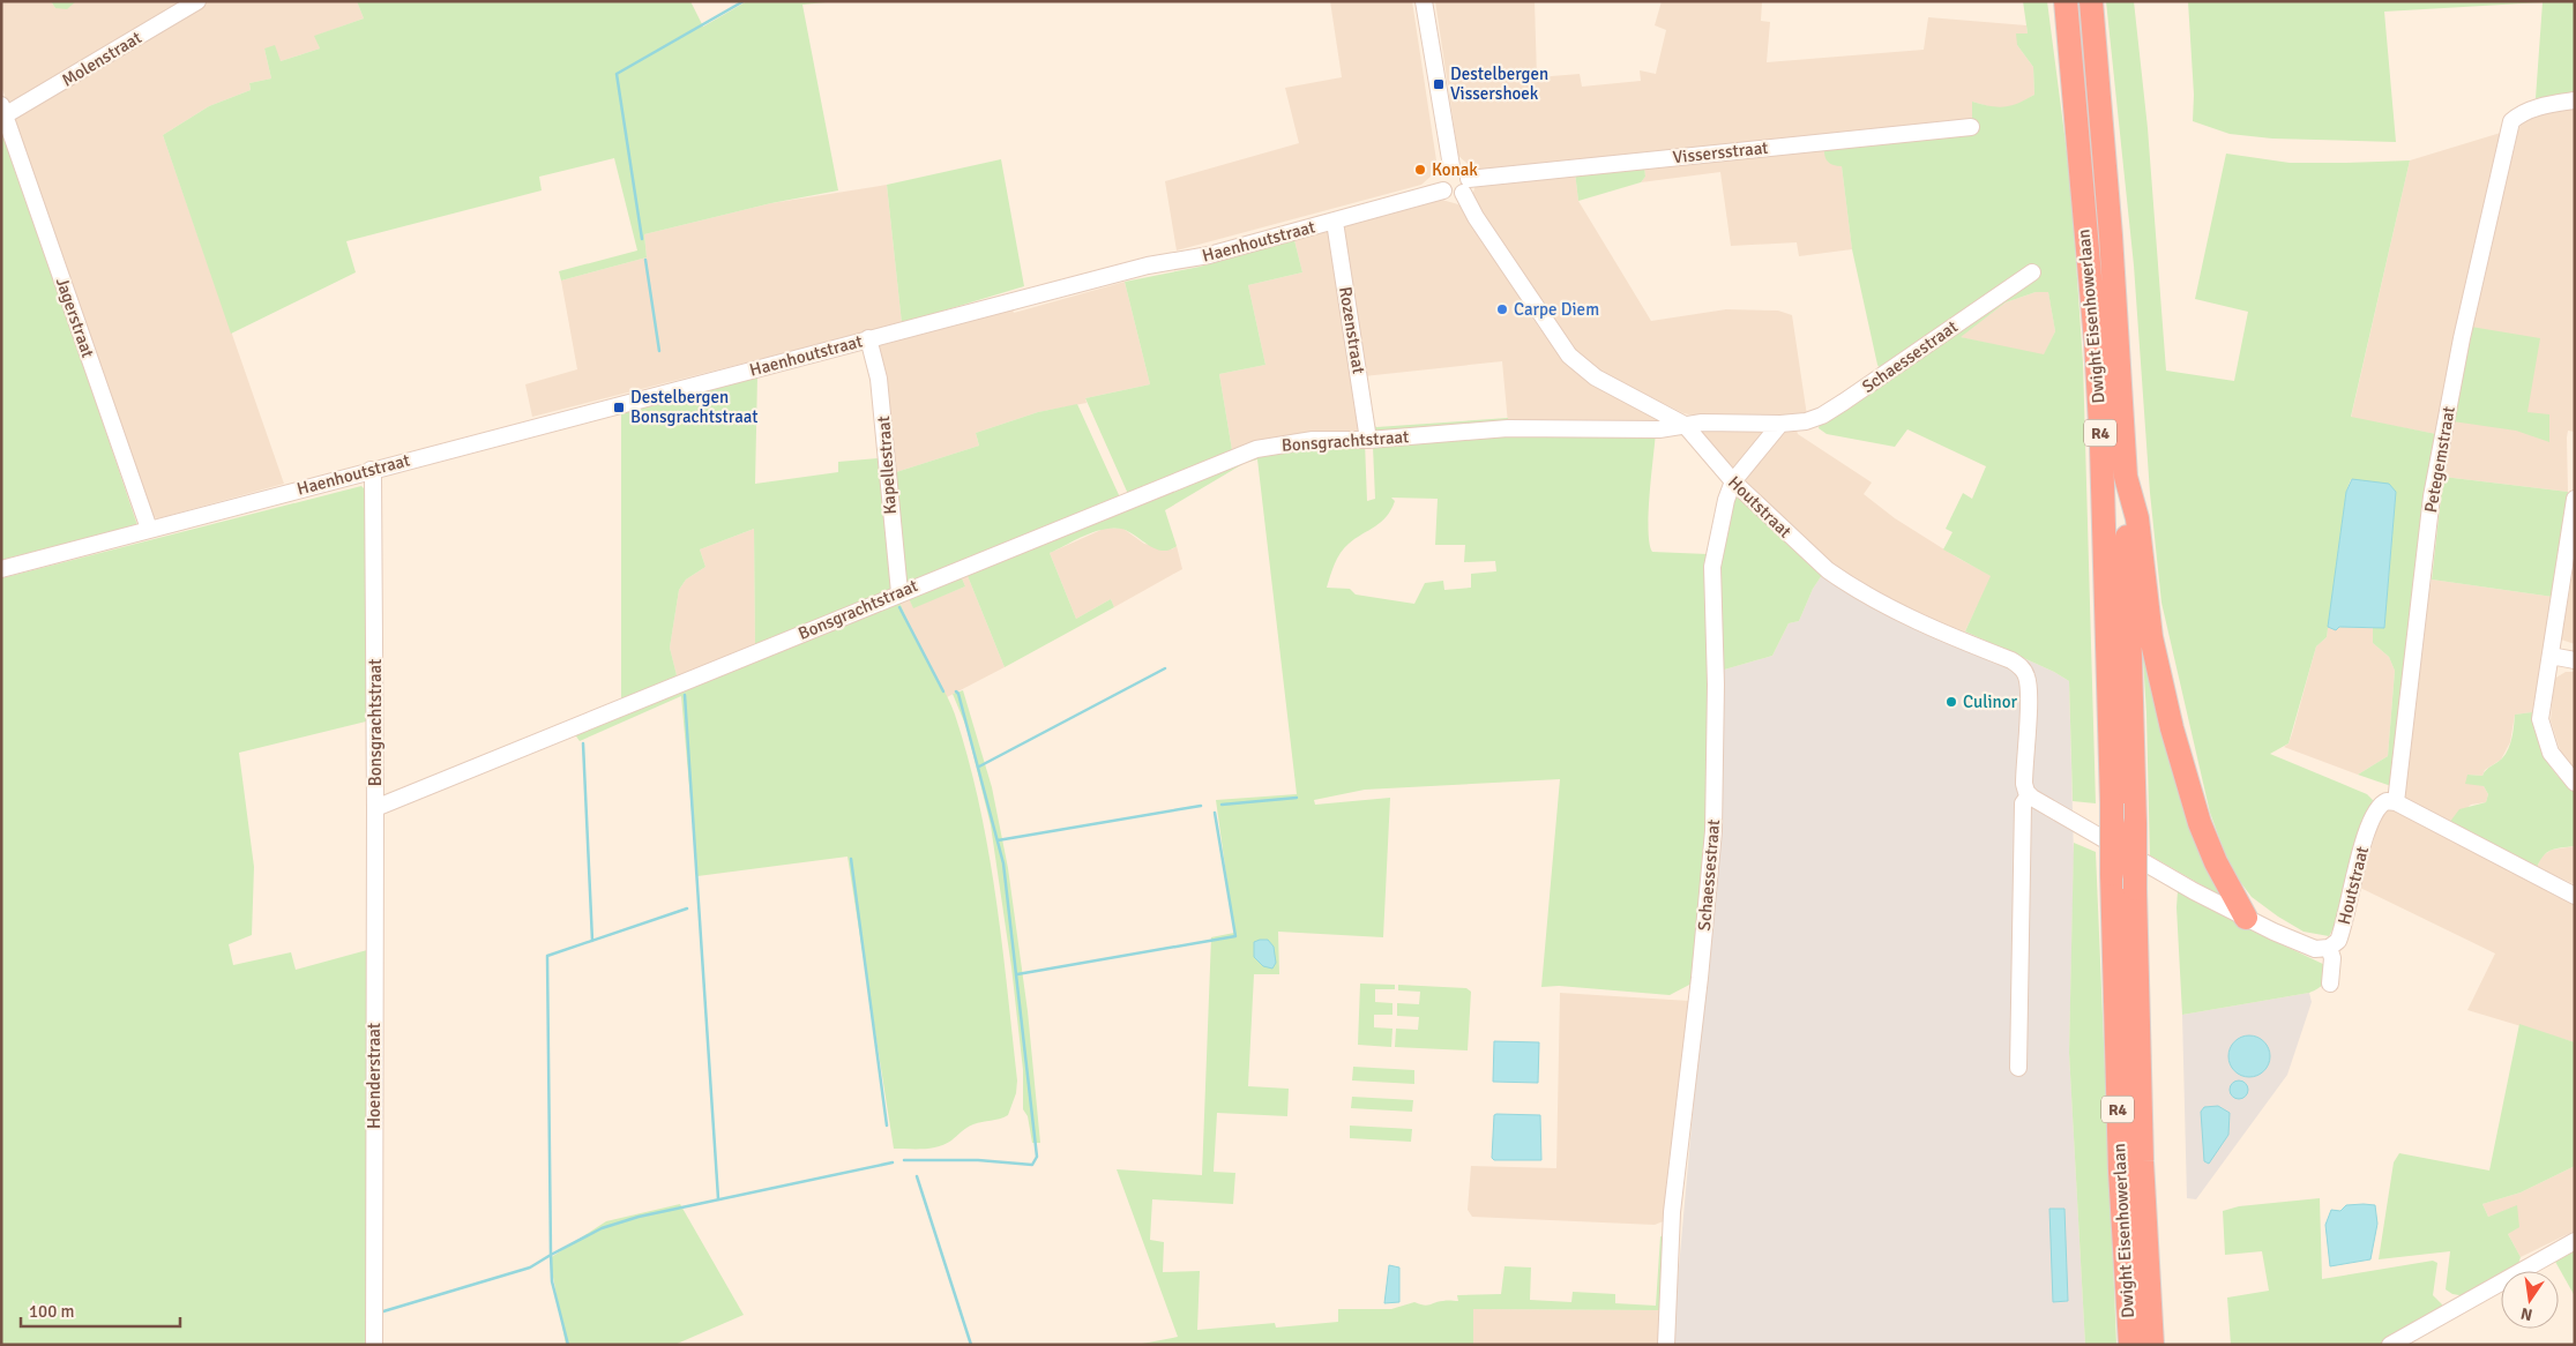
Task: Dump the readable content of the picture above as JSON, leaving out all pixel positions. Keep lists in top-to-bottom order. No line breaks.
{"streets":{"highway":["Dwight Eisenhowerlaan","R4"],"street":["Molenstraat","Vissersstraat","Haenhoutstraat","Jagerstraat","Rozenstraat","Schaessestraat","Bonsgrachtstraat","Petegemstraat","Kapellestraat","Houtstraat","Hoenderstraat"]},"crossings":[["Molenstraat","Jagerstraat"],["Vissersstraat","Haenhoutstraat"],["Vissersstraat","Houtstraat"],["Haenhoutstraat","Jagerstraat"],["Haenhoutstraat","Rozenstraat"],["Haenhoutstraat","Bonsgrachtstraat"],["Haenhoutstraat","Kapellestraat"],["Haenhoutstraat","Houtstraat"],["Dwight Eisenhowerlaan","R4"],["Rozenstraat","Bonsgrachtstraat"],["Schaessestraat","Bonsgrachtstraat"],["Schaessestraat","Houtstraat"],["Bonsgrachtstraat","Kapellestraat"],["Bonsgrachtstraat","Houtstraat"],["Bonsgrachtstraat","Hoenderstraat"],["Petegemstraat","Houtstraat"]],"places":{"transit":["Destelbergen Vissershoek","Destelbergen Bonsgrachtstraat"],"other":["Konak","Carpe Diem","Culinor"]},"scale_bar":"100 m","north":"bottom"}
